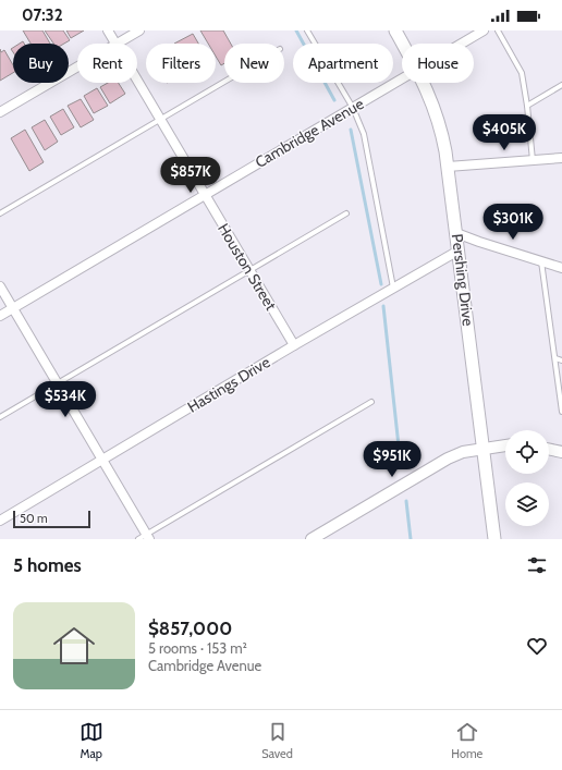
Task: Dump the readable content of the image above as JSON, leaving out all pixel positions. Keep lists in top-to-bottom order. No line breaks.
{"streets":{"main road":["Pershing Drive"],"street":["Cambridge Avenue","Houston Street","Hastings Drive"]},"crossings":[["Cambridge Avenue","Houston Street"],["Houston Street","Hastings Drive"],["Pershing Drive","Hastings Drive"]],"scale_bar":"50 m","page":{"status":"07:32","chip":["Buy","Rent","Filters","New","Apartment","House"],"price":["$405K","$857K","$301K","$534K","$951K"],"scale":"50 m","heading":"5 homes","list":[{"name":"$857,000","note":"5 rooms · 153 m² · Cambridge Avenue"}],"tabs":["Map","Saved","Home"]}}
